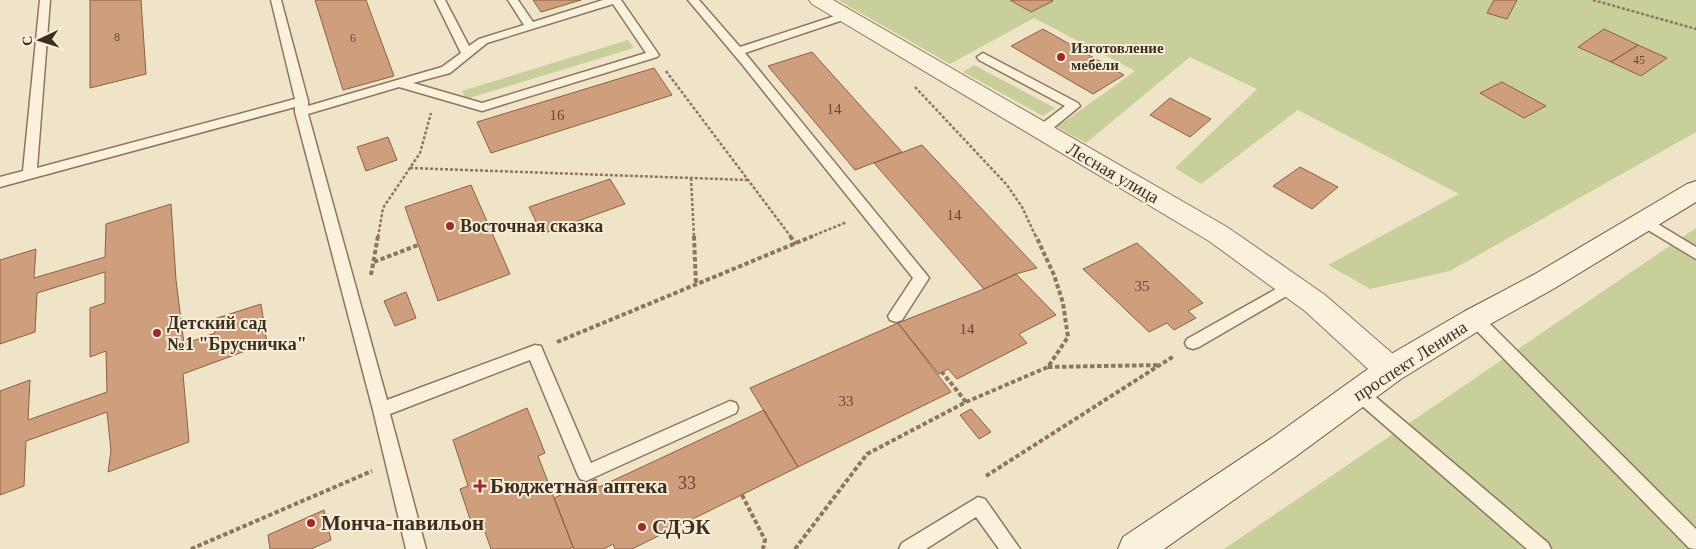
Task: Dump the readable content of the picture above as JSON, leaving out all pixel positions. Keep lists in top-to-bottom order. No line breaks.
{"streets":{"street":["Лесная улица","проспект Ленина"]},"crossings":[["Лесная улица","проспект Ленина"]],"places":{"other":["Изготовление мебели","Восточная сказка","Детский сад №1 \"Брусничка\"","Монча-павильон","СДЭК"],"health":["Бюджетная аптека"]},"house_numbers":["8","6","45","14","16","14","35","14","33","33"],"north":"left"}
